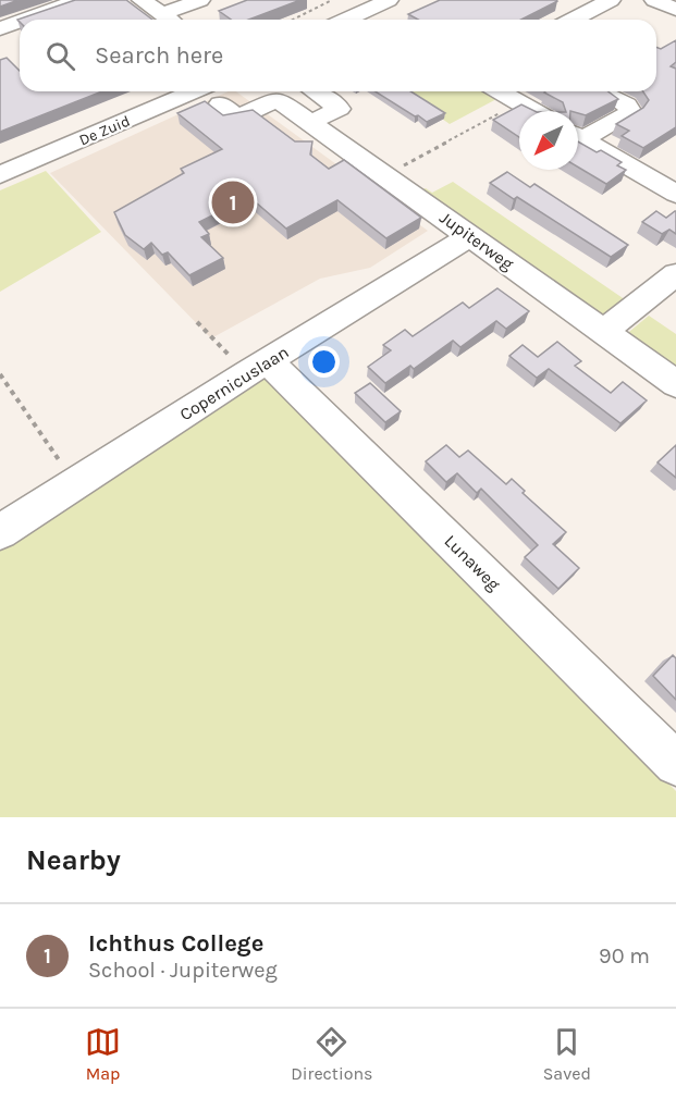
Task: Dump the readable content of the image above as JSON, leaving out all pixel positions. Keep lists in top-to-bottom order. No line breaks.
{"streets":{"street":["De Zuid","Jupiterweg","Copernicuslaan","Lunaweg"]},"crossings":[["De Zuid","Jupiterweg"],["Jupiterweg","Copernicuslaan"],["Copernicuslaan","Lunaweg"]],"north":"bottom left","page":{"search":"Search here","pins":"1","heading":"Nearby","list":[{"mark":"1","name":"Ichthus College","note":"School · Jupiterweg","value":"90 m"}],"nav":["Map","Directions","Saved"]}}
